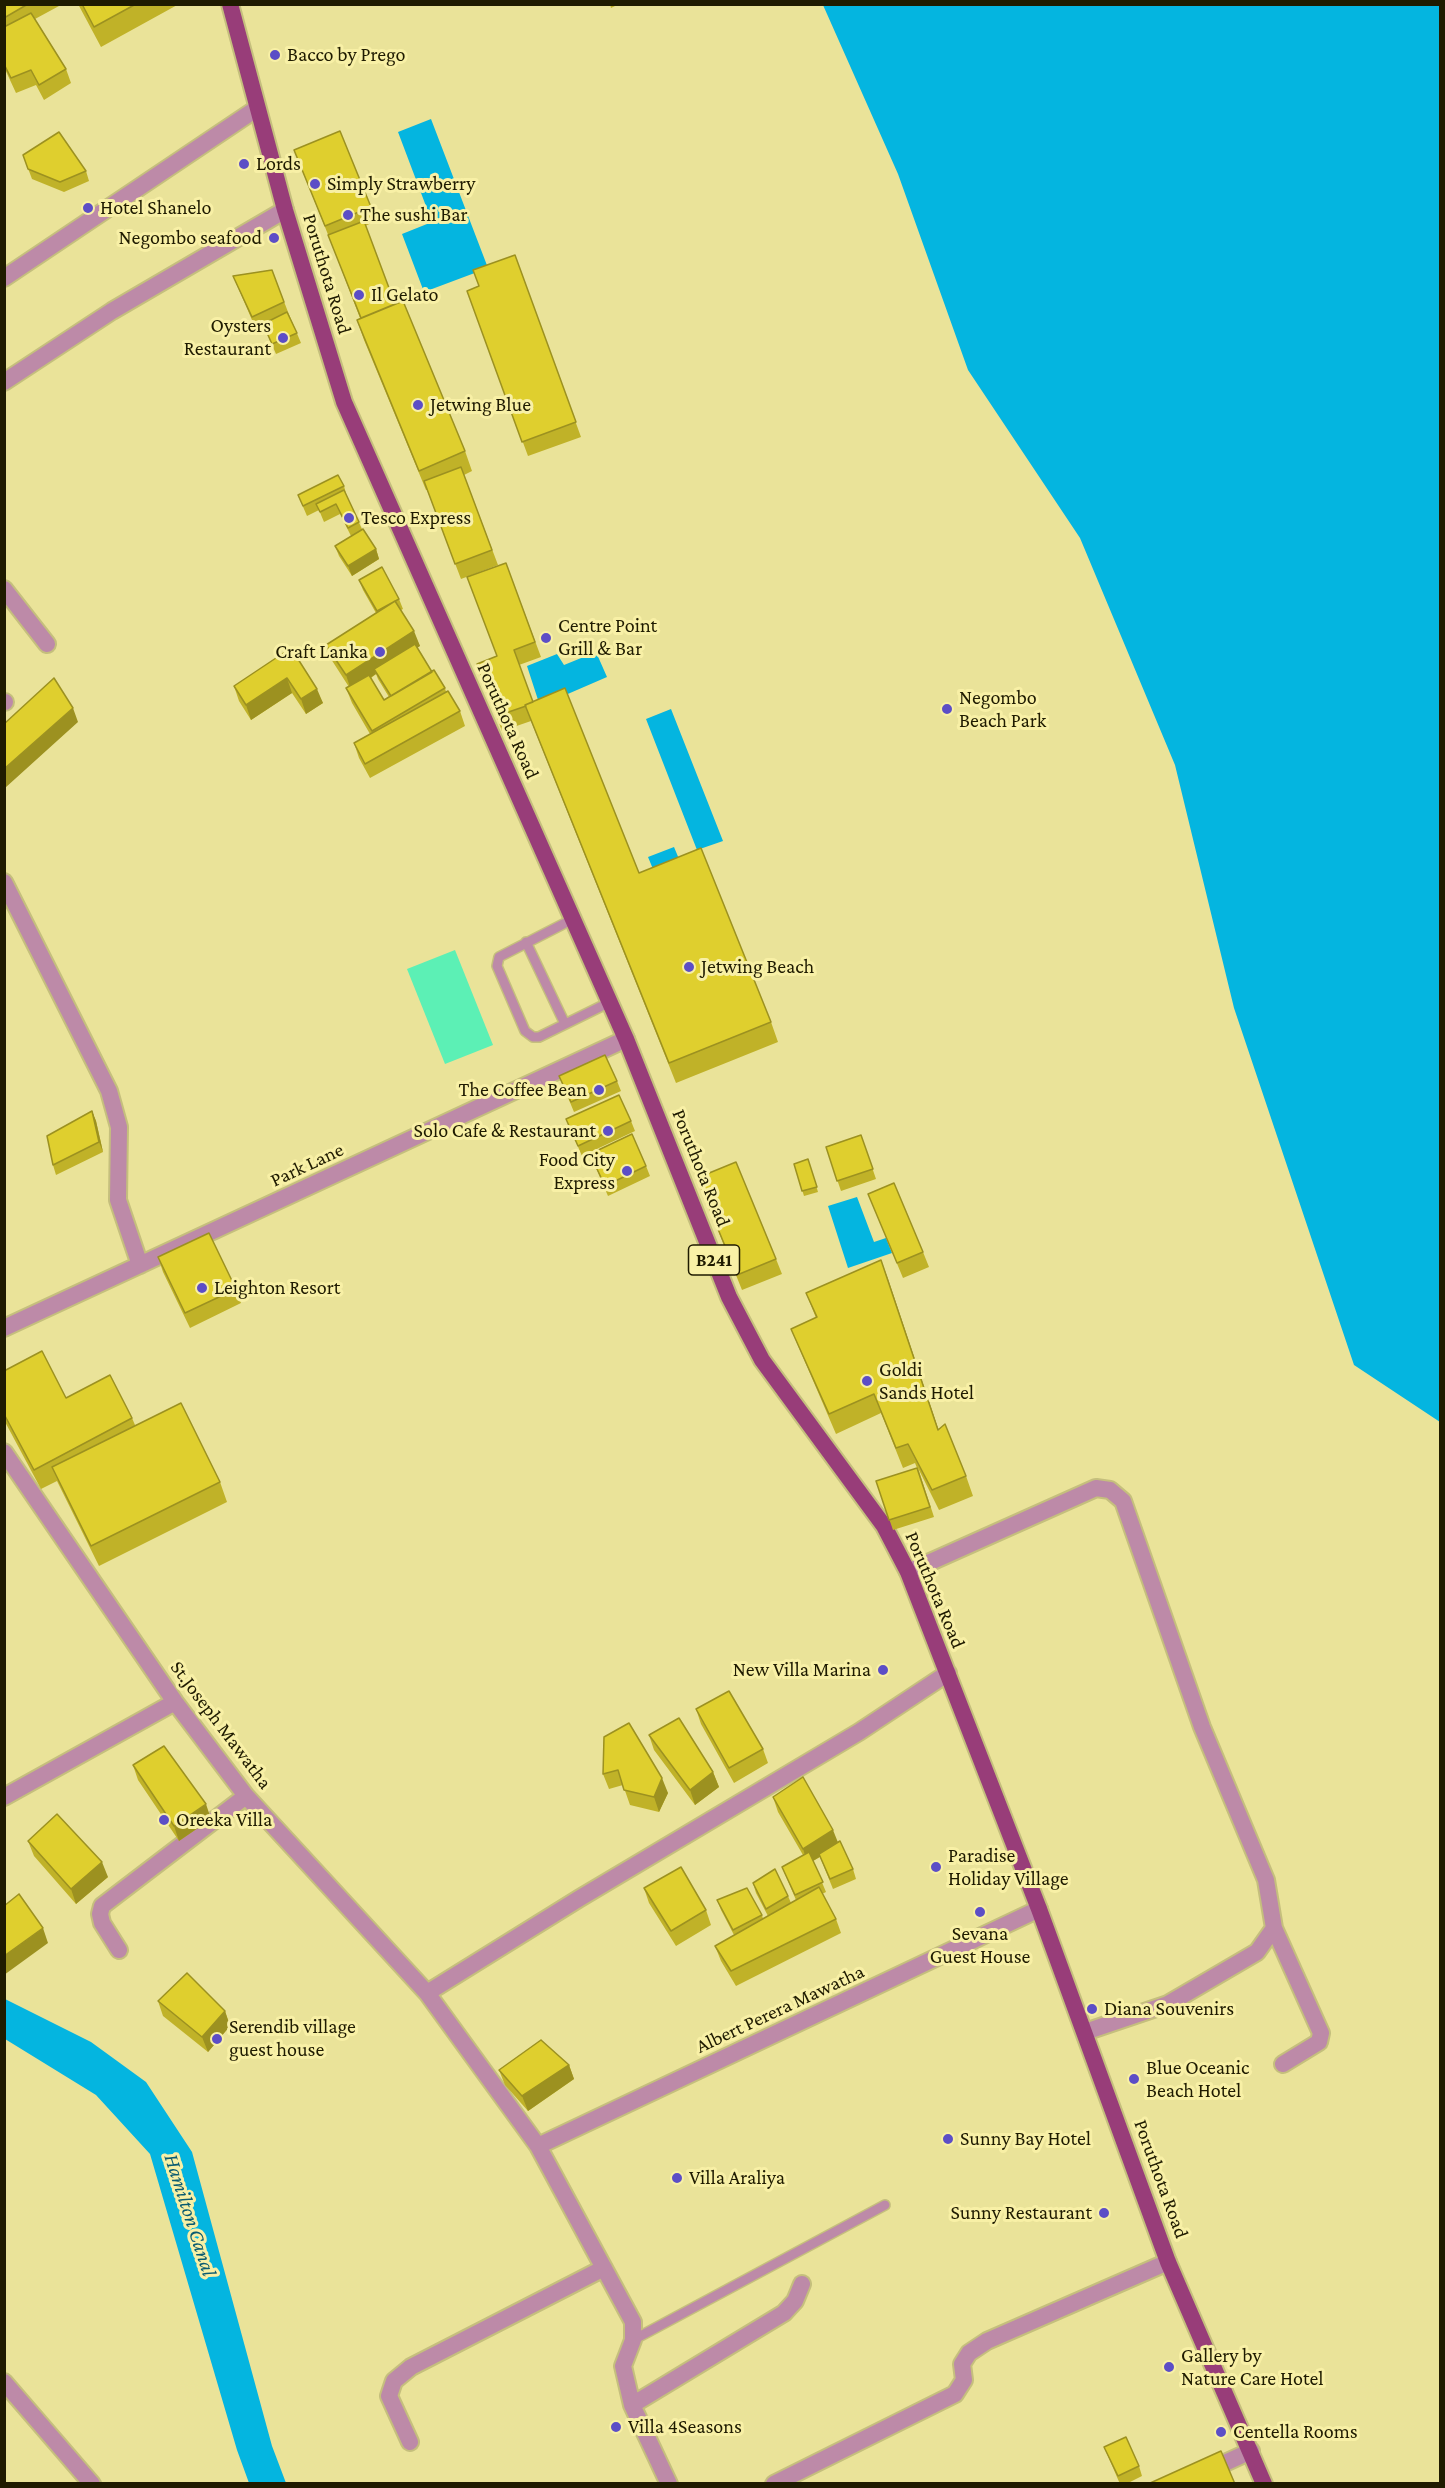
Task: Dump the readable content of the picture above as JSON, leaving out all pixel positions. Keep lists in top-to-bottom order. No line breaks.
{"streets":{"main road":["Poruthota Road","B241"],"street":["Park Lane","St.Joseph Mawatha","Albert Perera Mawatha"]},"crossings":[["Poruthota Road","Park Lane"],["Poruthota Road","Albert Perera Mawatha"],["St.Joseph Mawatha","Albert Perera Mawatha"]],"water":["Hamilton Canal"],"places":["Bacco by Prego","Lords","Simply Strawberry","Hotel Shanelo","The sushi Bar","Negombo seafood","Il Gelato","Oysters Restaurant","Jetwing Blue","Tesco Express","Centre Point Grill & Bar","Craft Lanka","Negombo Beach Park","Jetwing Beach","The Coffee Bean","Solo Cafe & Restaurant","Food City Express","Leighton Resort","Goldi Sands Hotel","New Villa Marina","Oreeka Villa","Paradise Holiday Village","Sevana Guest House","Diana Souvenirs","Serendib village guest house","Blue Oceanic Beach Hotel","Sunny Bay Hotel","Villa Araliya","Sunny Restaurant","Gallery by Nature Care Hotel","Villa 4Seasons","Centella Rooms"]}
